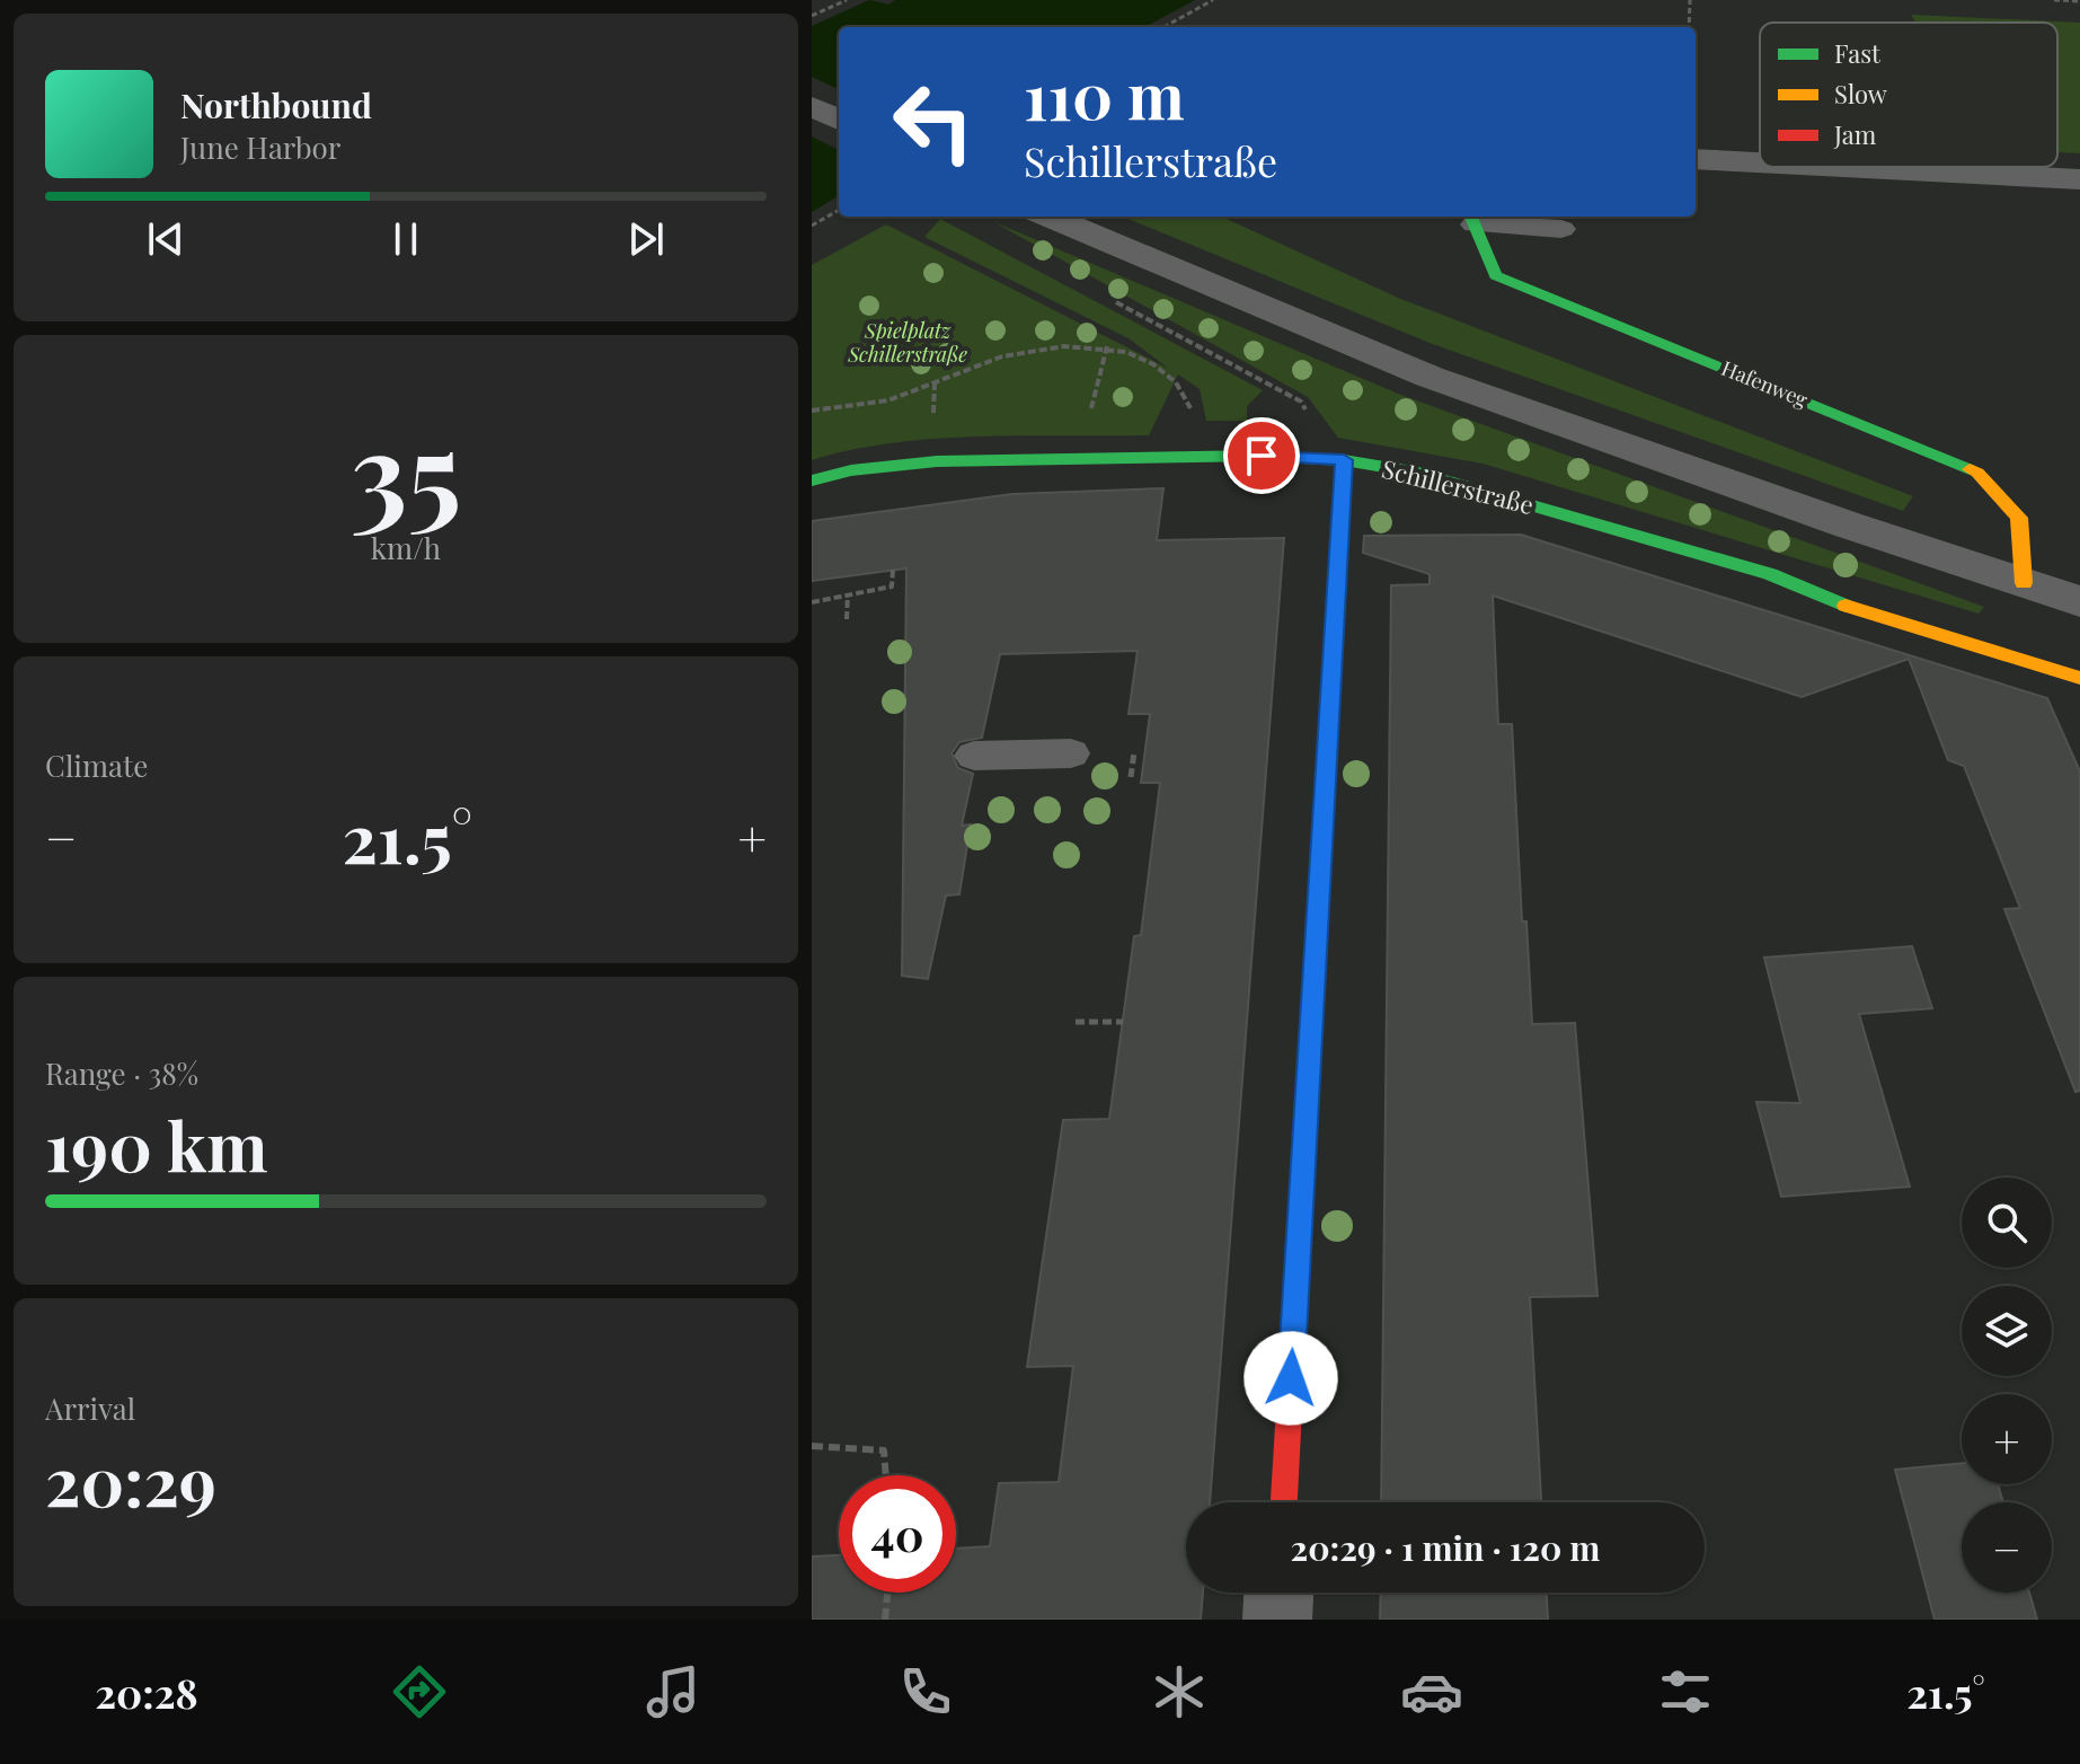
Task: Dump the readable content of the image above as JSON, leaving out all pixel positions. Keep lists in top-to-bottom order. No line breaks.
{"streets":{"street":["Hafenweg","Schillerstraße"]},"parks":["Spielplatz Schillerstraße"],"legend":["Fast","Slow","Jam"],"page":{"turn":["110 m","Schillerstraße"],"song":["Northbound","June Harbor"],"tile":[["35","km/h"],"Climate",["Range · 38%","190 km"],["Arrival","20:29"]],"heat":["−","21.5°","+"],"map_buttons":["+","−"],"limit":"40","trip":"20:29 · 1 min · 120 m","tabs":["20:28","21.5°"]}}
